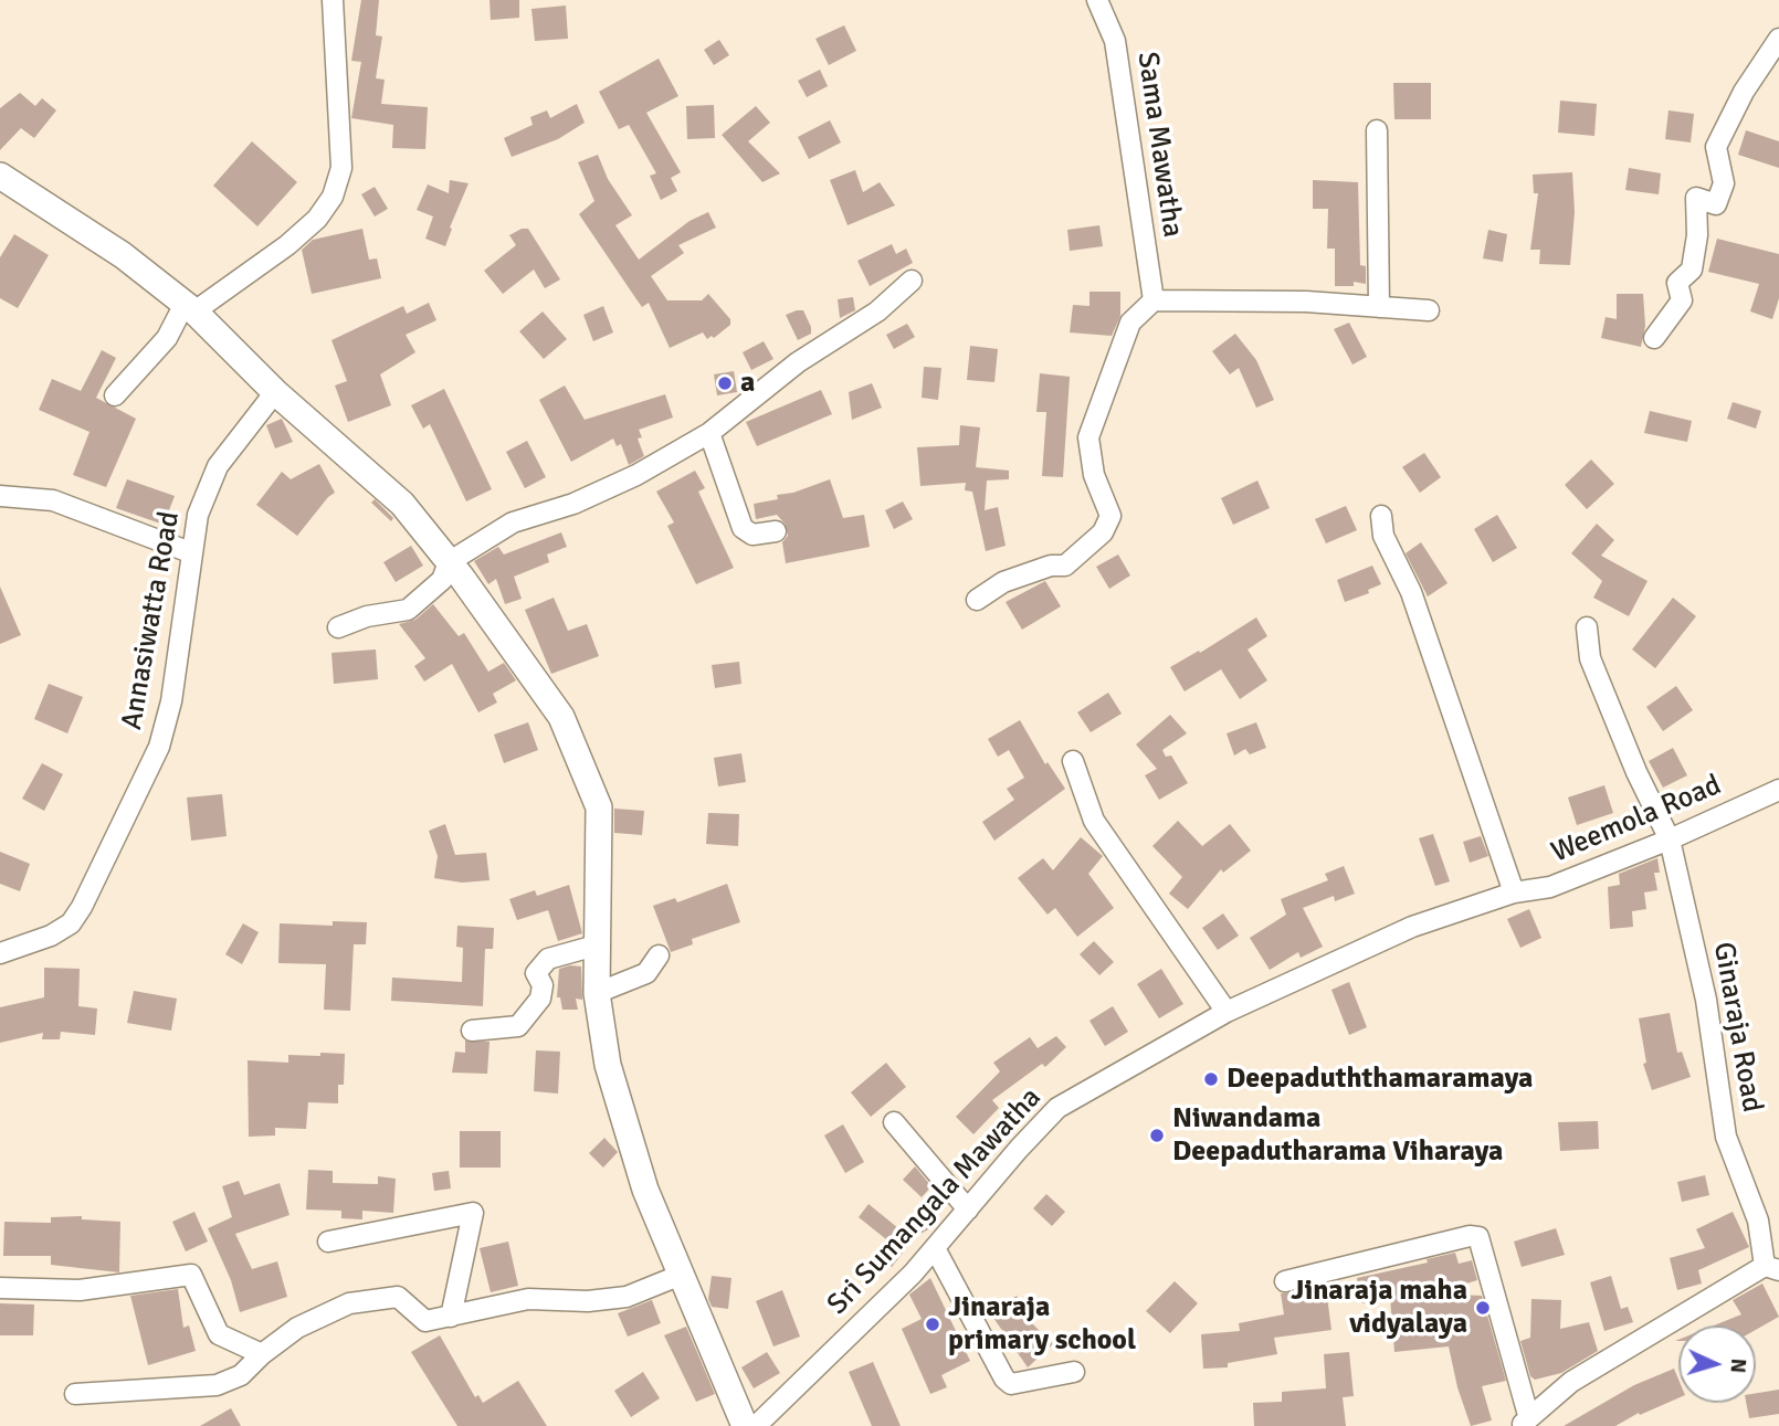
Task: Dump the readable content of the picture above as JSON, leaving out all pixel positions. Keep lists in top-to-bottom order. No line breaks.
{"streets":{"street":["Sama Mawatha","Annasiwatta Road","Weemola Road","Ginaraja Road","Sri Sumangala Mawatha"]},"crossings":[["Weemola Road","Ginaraja Road"],["Weemola Road","Sri Sumangala Mawatha"]],"places":["a","Deepaduththamaramaya","Niwandama Deepadutharama Viharaya","Jinaraja maha vidyalaya","Jinaraja primary school"],"north":"right"}
